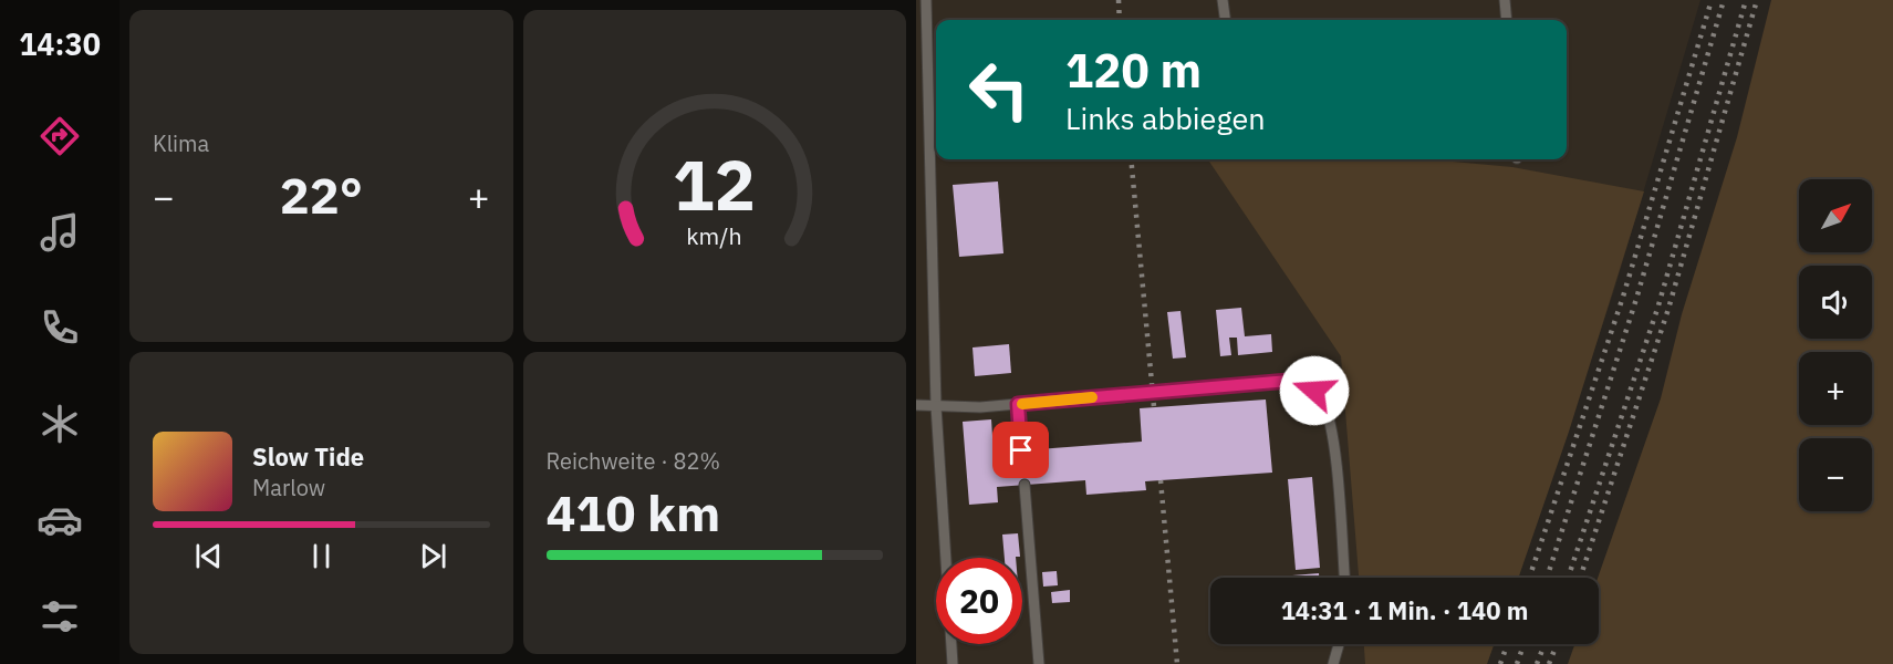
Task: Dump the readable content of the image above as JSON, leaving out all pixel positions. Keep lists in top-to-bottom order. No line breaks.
{"north":"top right","page":{"tabs":"14:30","tile":["Klima",["Reichweite · 82%","410 km"]],"turn":["120 m","Links abbiegen"],"heat":["−","22°","+"],"map_buttons":["+","−"],"song":["Slow Tide","Marlow"],"limit":"20","trip":"14:31 · 1 Min. · 140 m","gauge":["12","km/h"]}}
